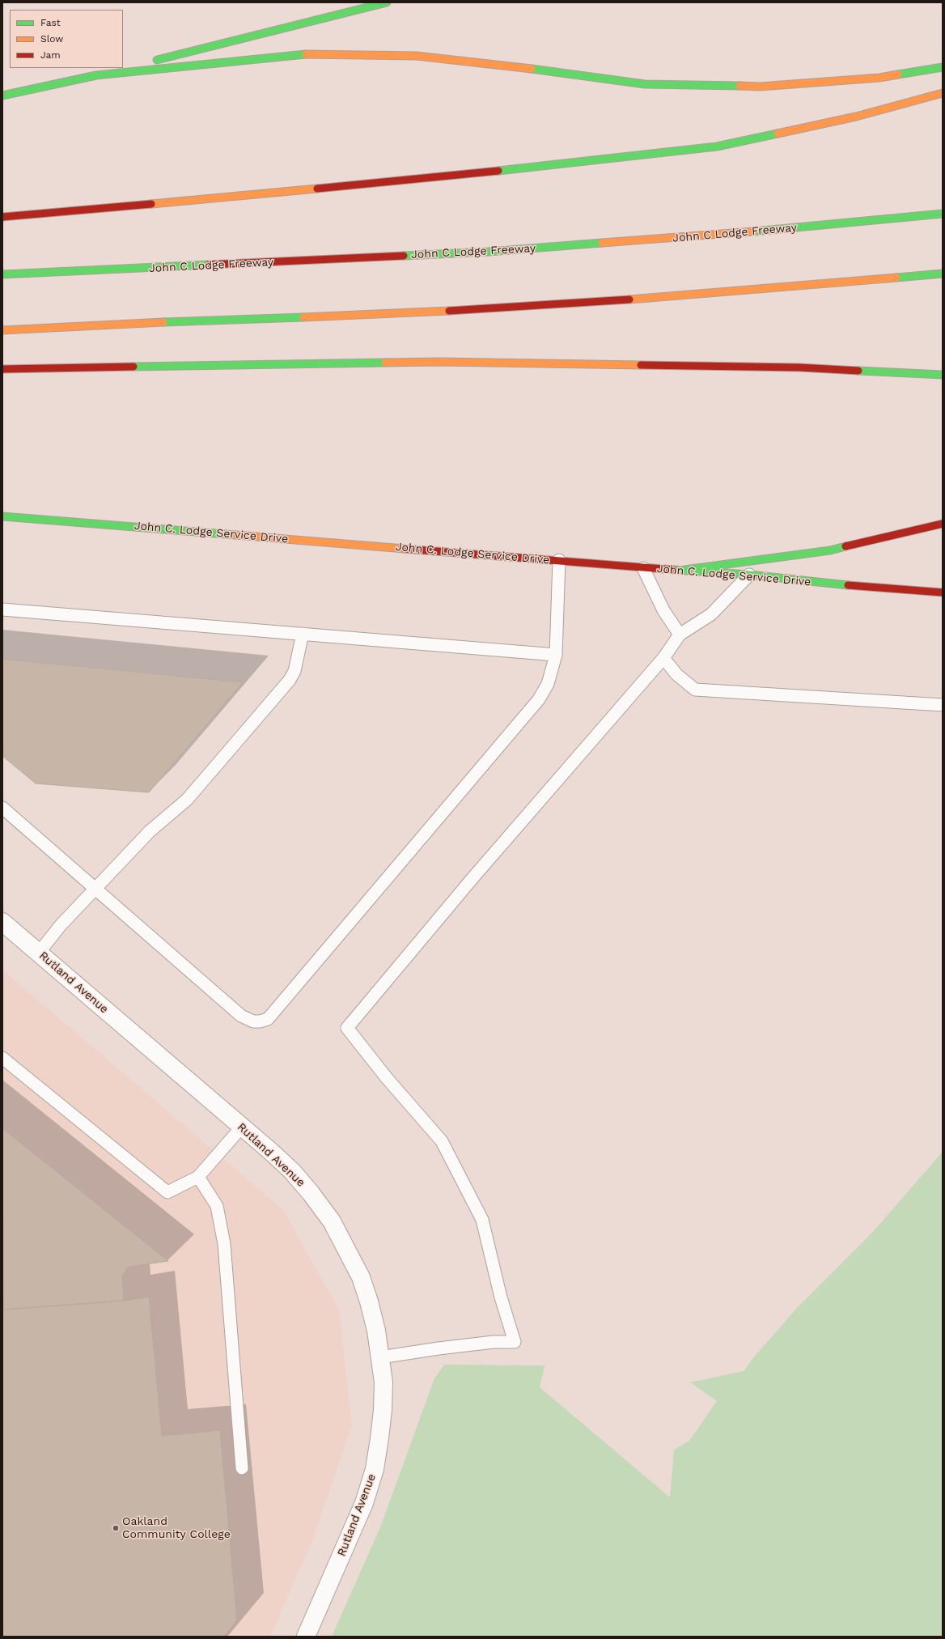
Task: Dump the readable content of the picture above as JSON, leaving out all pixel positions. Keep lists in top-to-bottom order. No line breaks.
{"streets":{"main road":["John C Lodge Freeway","John C. Lodge Service Drive"],"street":["Rutland Avenue"]},"places":["Oakland Community College"],"legend":["Fast","Slow","Jam"]}
